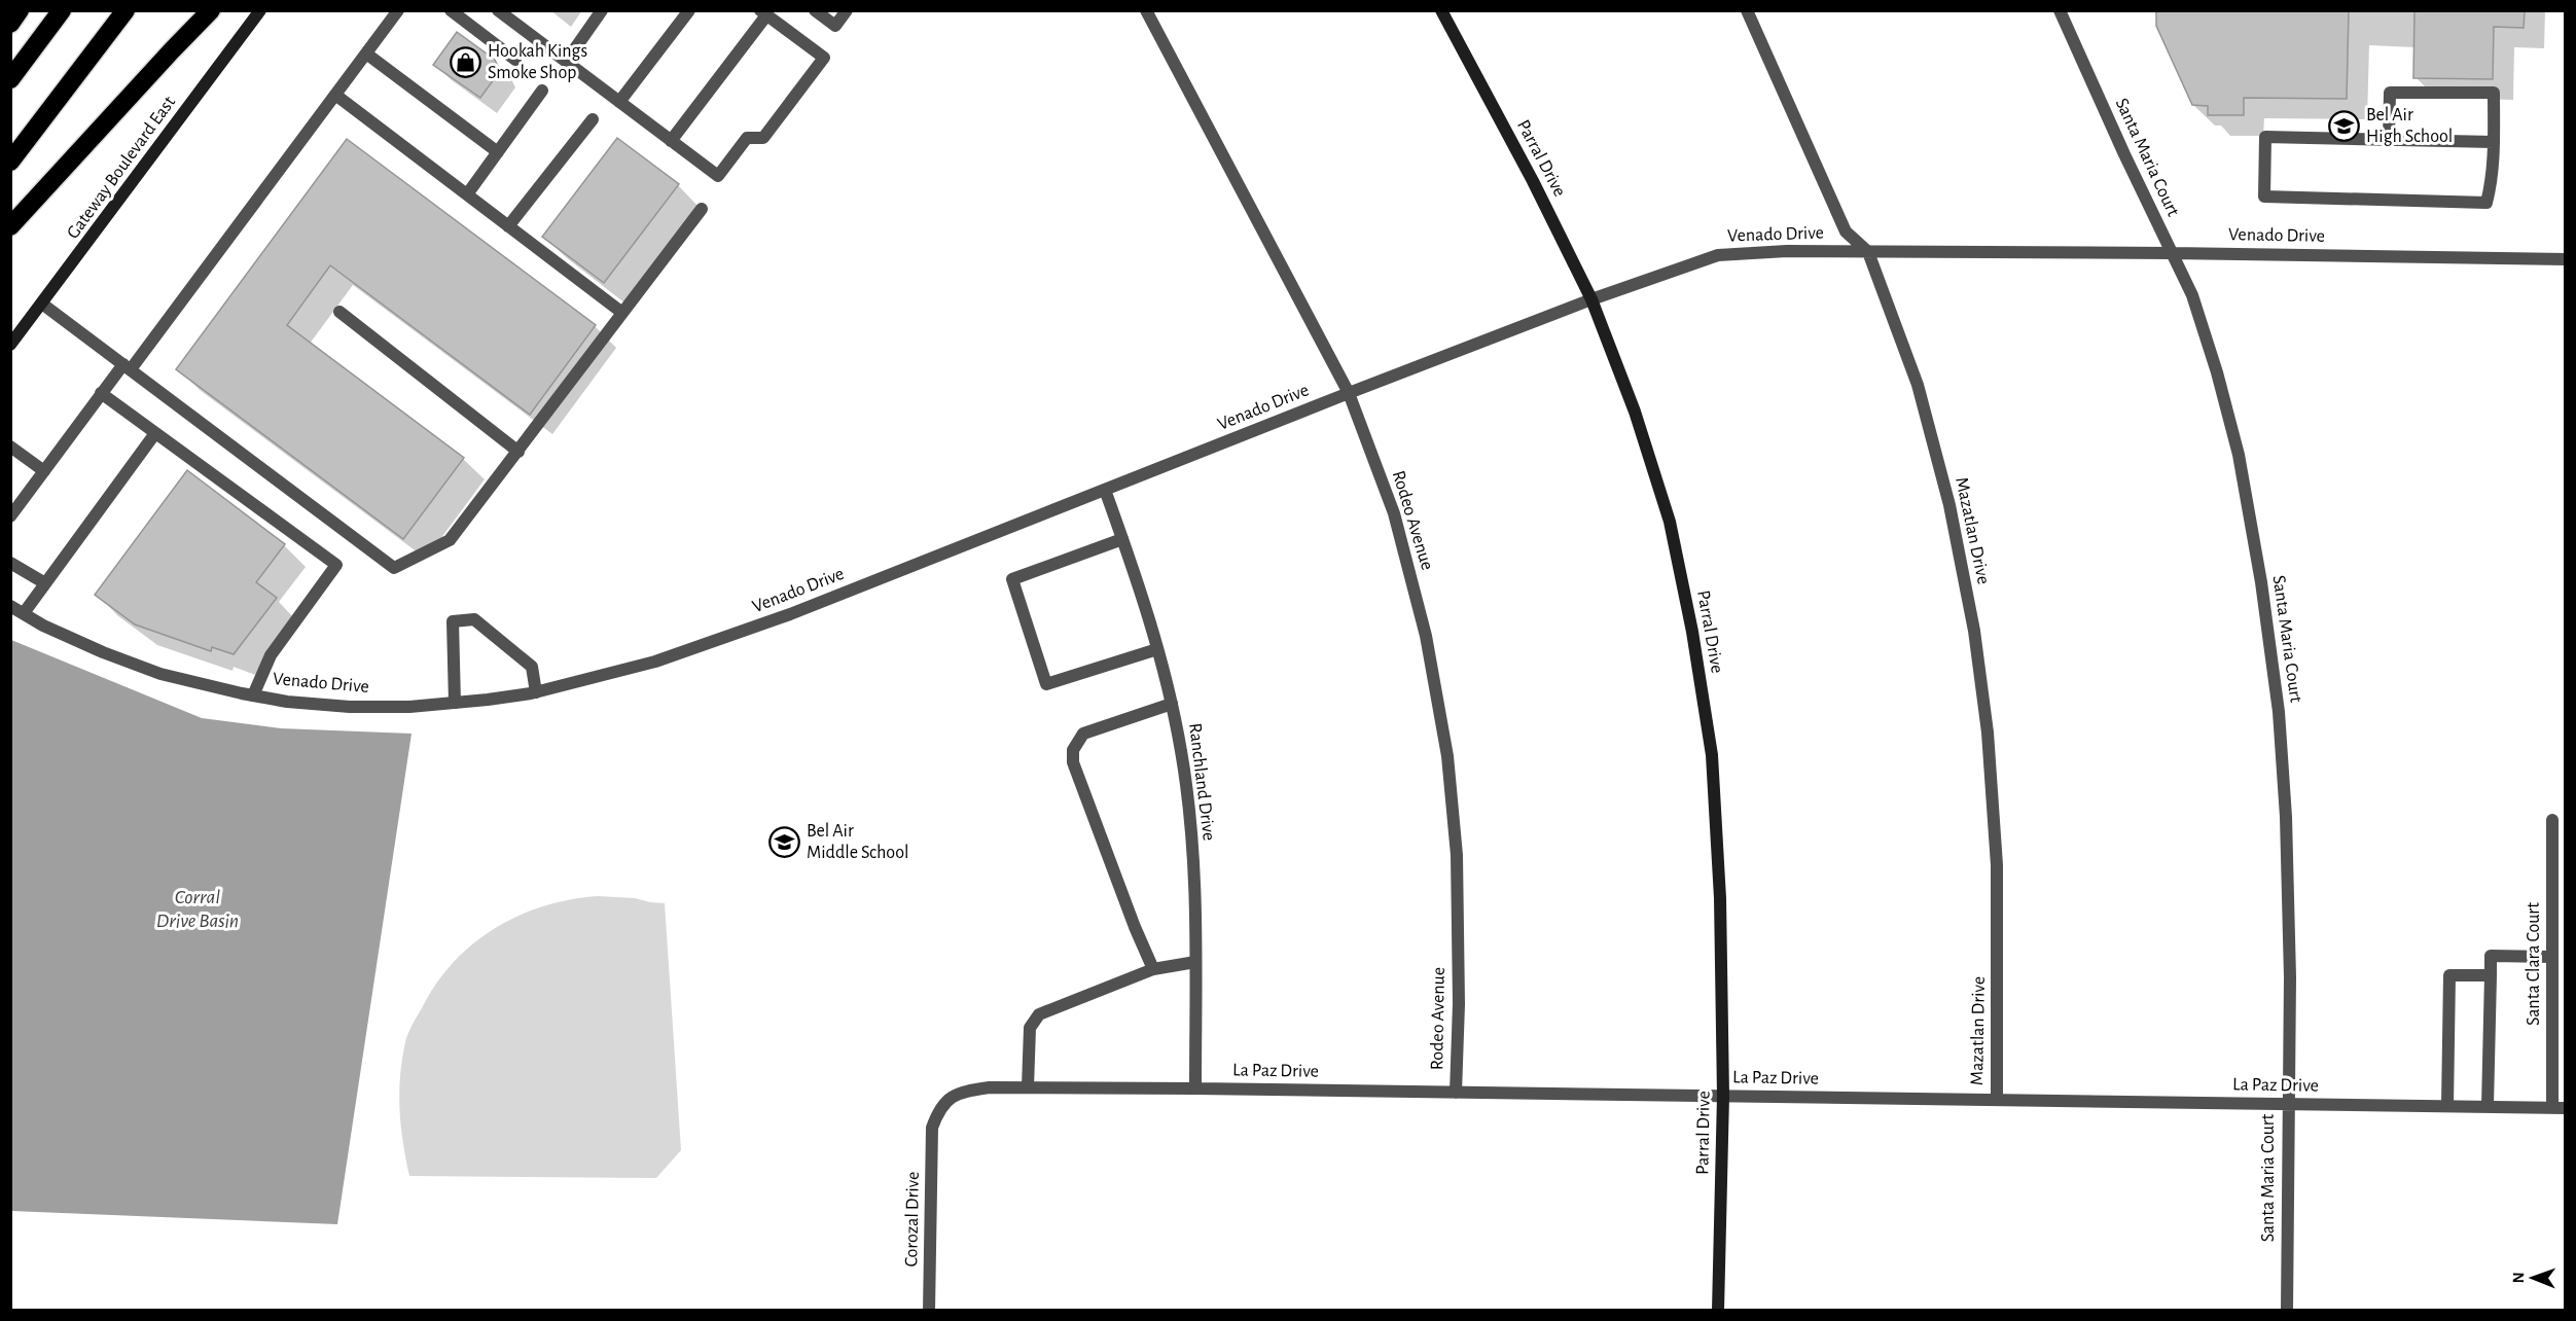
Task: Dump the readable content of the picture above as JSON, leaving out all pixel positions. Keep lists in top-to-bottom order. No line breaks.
{"streets":{"street":["Santa Maria Court","Parral Drive","Gateway Boulevard East","Venado Drive","Rodeo Avenue","Mazatlan Drive","Ranchland Drive","Santa Clara Court","La Paz Drive","Corozal Drive"]},"crossings":[["Santa Maria Court","Venado Drive"],["Santa Maria Court","La Paz Drive"],["Parral Drive","Venado Drive"],["Parral Drive","La Paz Drive"],["Venado Drive","Rodeo Avenue"],["Venado Drive","Mazatlan Drive"],["Venado Drive","Ranchland Drive"],["Rodeo Avenue","La Paz Drive"],["Mazatlan Drive","La Paz Drive"],["Ranchland Drive","La Paz Drive"],["Santa Clara Court","La Paz Drive"],["La Paz Drive","Corozal Drive"]],"water":["Corral Drive Basin"],"places":{"shop":["Hookah Kings Smoke Shop"],"school or university":["Bel Air High School","Bel Air Middle School"]},"north":"left"}
